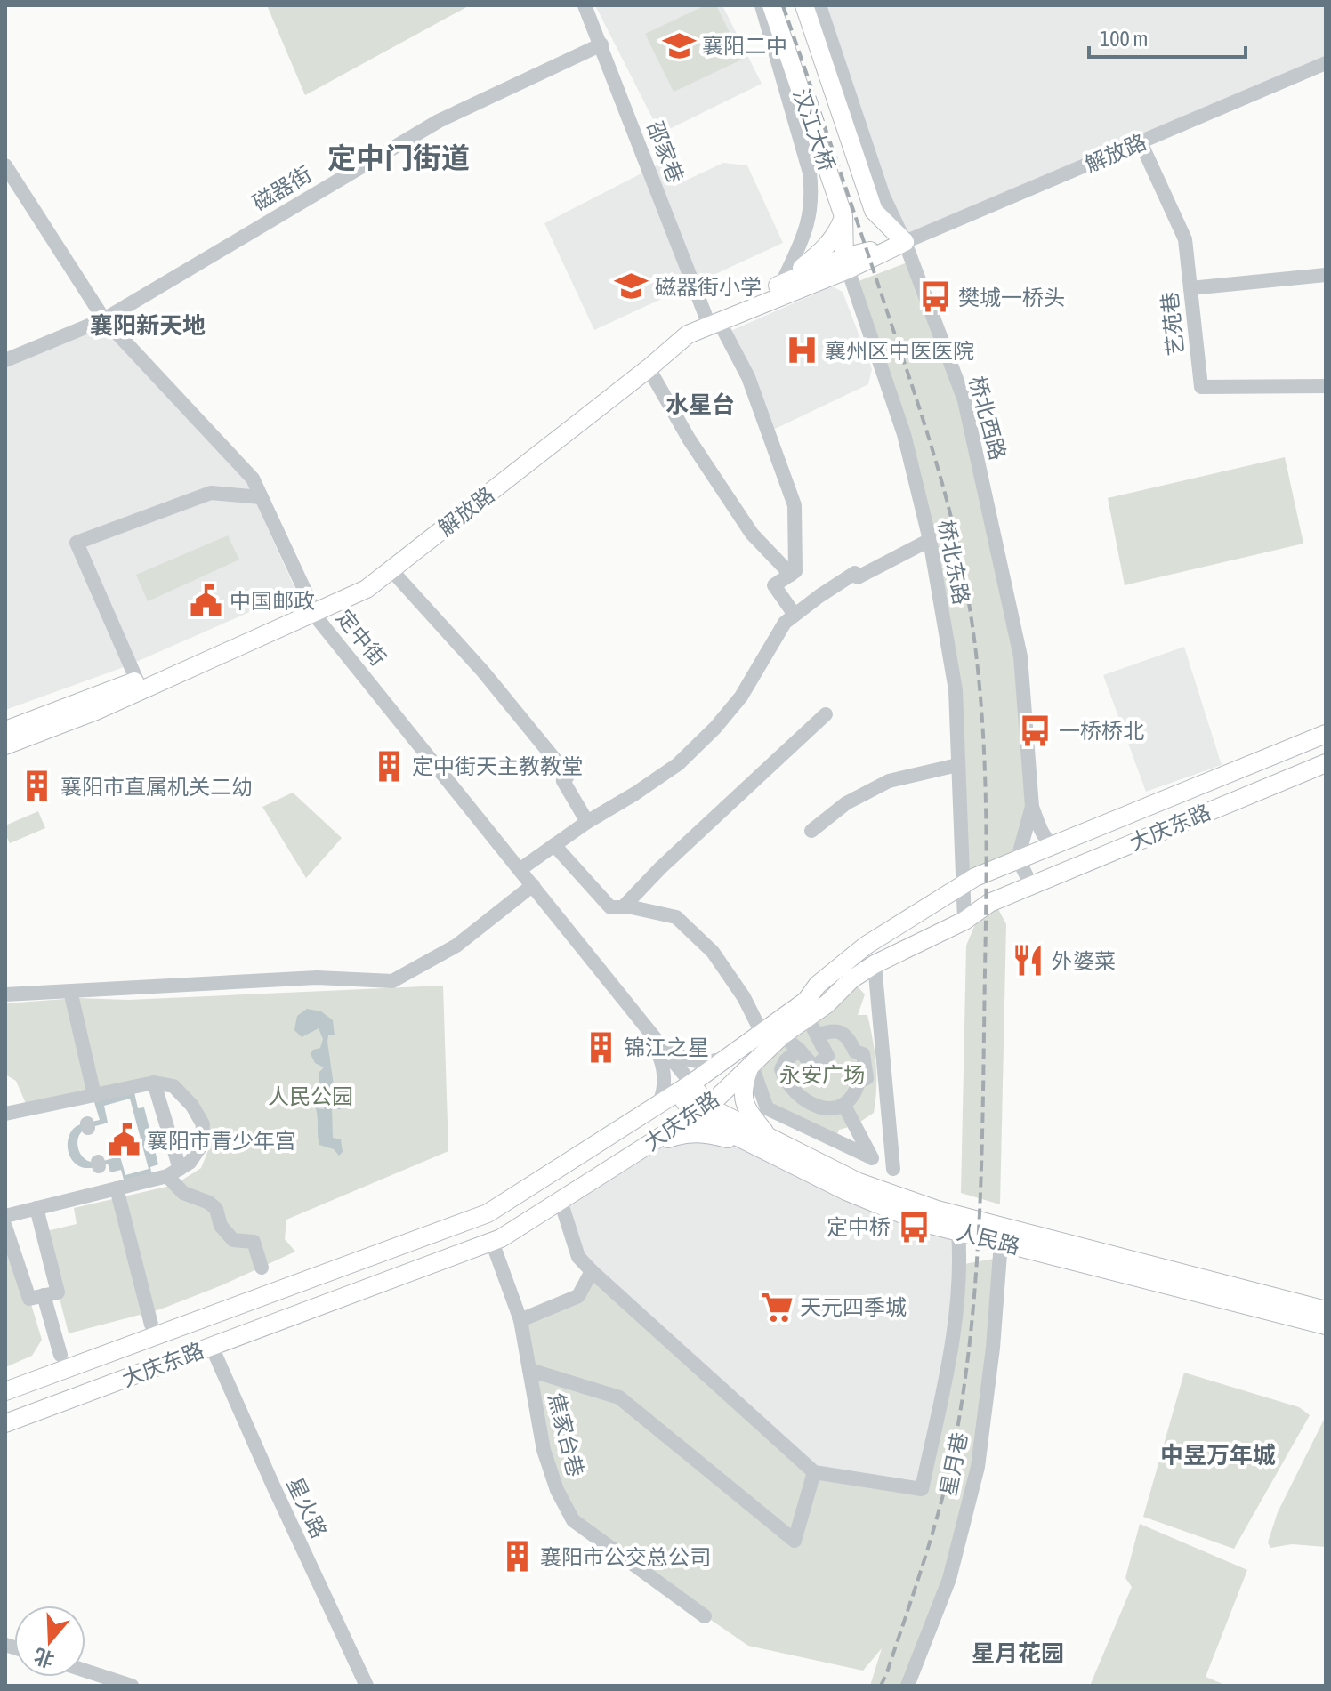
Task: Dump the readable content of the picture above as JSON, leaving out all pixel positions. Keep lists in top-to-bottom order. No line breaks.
{"streets":{"main road":["汉江大桥","解放路","大庆东路","人民路"],"street":["邵家巷","磁器街","艺苑巷","桥北西路","桥北东路","定中街","焦家台巷","星月巷","星火路"]},"crossings":[["汉江大桥","解放路"],["汉江大桥","桥北西路"],["汉江大桥","桥北东路"],["邵家巷","解放路"],["邵家巷","磁器街"],["解放路","艺苑巷"],["解放路","桥北西路"],["解放路","桥北东路"],["解放路","定中街"],["磁器街","定中街"],["桥北西路","大庆东路"],["桥北东路","大庆东路"],["定中街","大庆东路"],["定中街","人民路"],["大庆东路","人民路"],["大庆东路","焦家台巷"],["大庆东路","星火路"],["人民路","星月巷"]],"districts":["定中门街道","襄阳新天地","水星台","中昱万年城","星月花园"],"parks":["永安广场","人民公园"],"places":{"school or university":["襄阳二中","磁器街小学"],"bus stop":["樊城一桥头","一桥桥北","定中桥"],"hospital":["襄州区中医医院"],"public building":["中国邮政","襄阳市青少年宫"],"building":["定中街天主教教堂","襄阳市直属机关二幼","锦江之星","襄阳市公交总公司"],"restaurant":["外婆菜"],"supermarket":["天元四季城"]},"scale_bar":"100 m","north":"bottom"}
